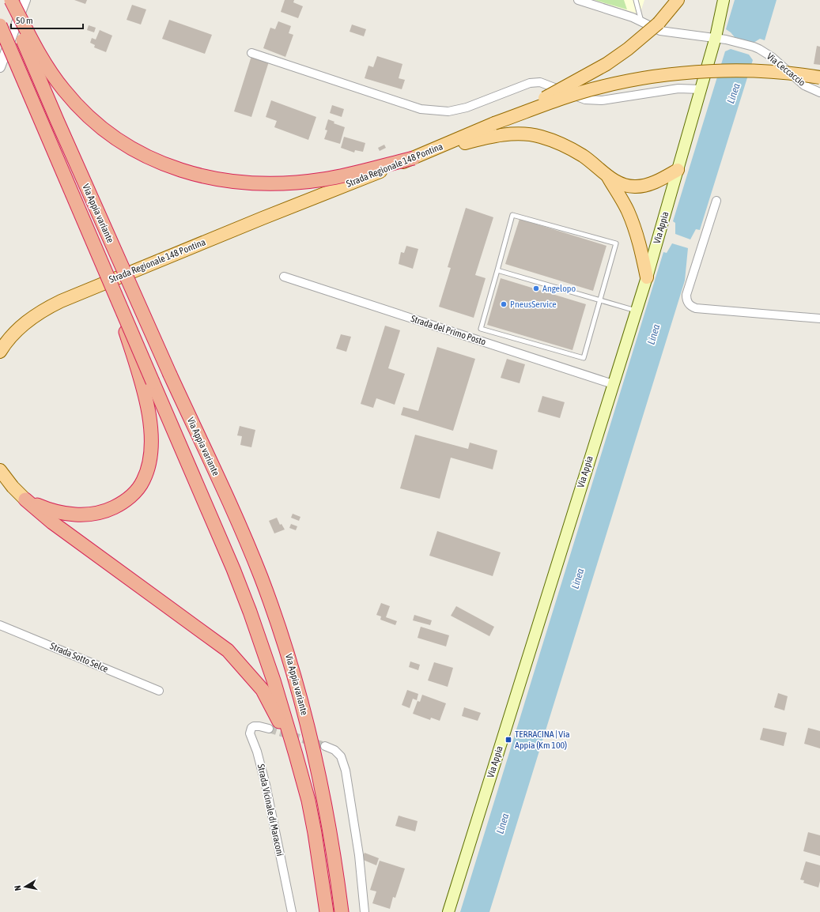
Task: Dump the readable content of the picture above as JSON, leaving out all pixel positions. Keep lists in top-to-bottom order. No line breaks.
{"streets":{"highway":["Via Appia variante"],"main road":["Strada Regionale 148 Pontina","Via Appia"],"street":["Via Ceccaccio","Strada del Primo Posto","Strada Sotto Selce","Strada Vicinale di Maraconi"]},"crossings":[["Via Ceccaccio","Via Appia"],["Via Appia","Strada del Primo Posto"]],"water":["Linea"],"places":{"other":["Angelopo","PneusService"],"transit":["TERRACINA | Via Appia (Km 100)"]},"scale_bar":"50 m","north":"left"}
